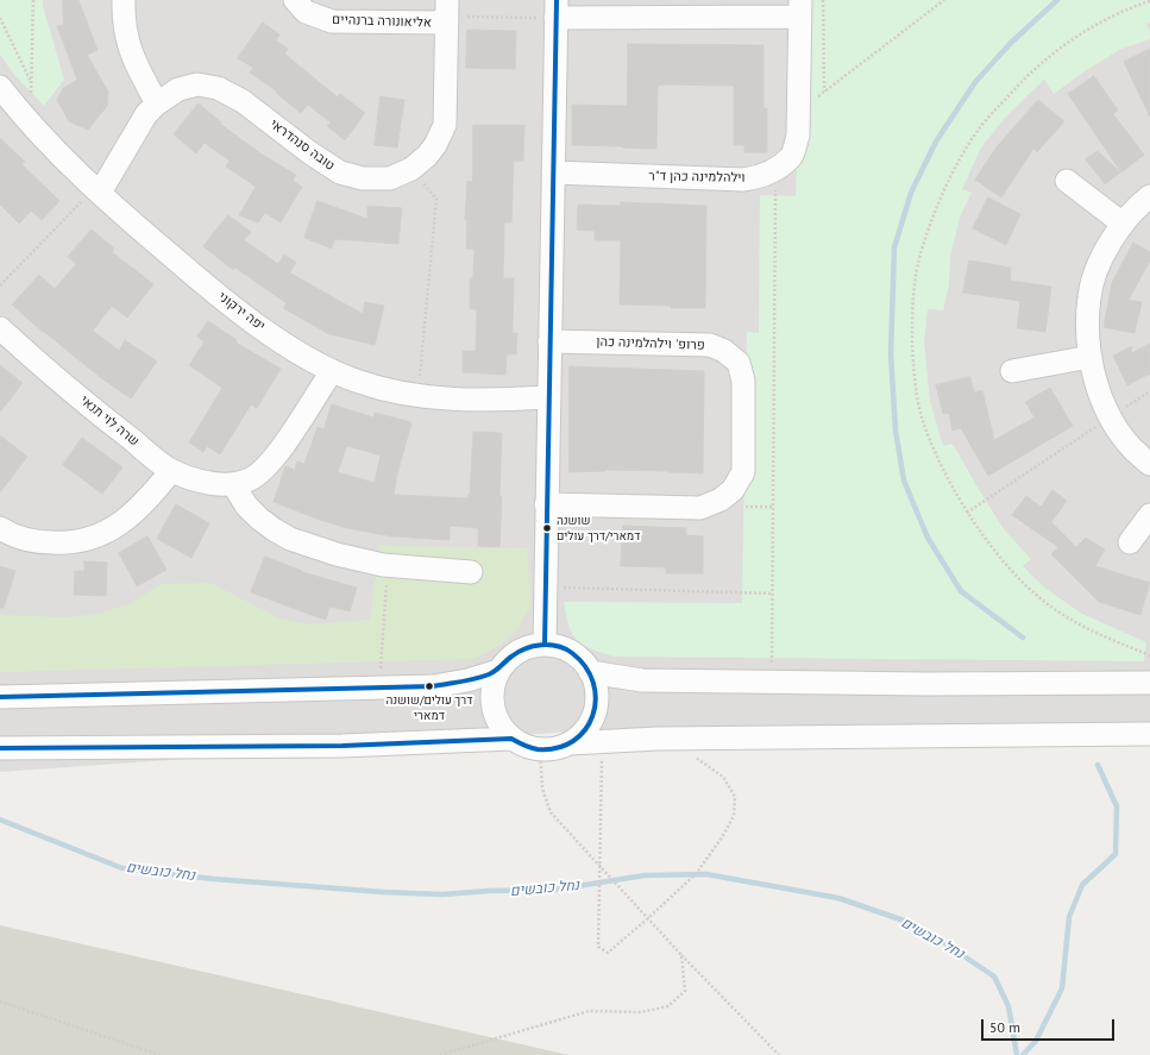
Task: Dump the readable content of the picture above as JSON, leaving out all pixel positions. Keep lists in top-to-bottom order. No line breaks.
{"streets":{"street":["אליאונורה ברנהיים","טובה סנהדראי","וילהלמינה כהן ד\"ר","יפה ירקוני","פרופ' וילהלמינה כהן","שרה לוי תנאי"]},"crossings":[["אליאונורה ברנהיים","טובה סנהדראי"],["טובה סנהדראי","יפה ירקוני"],["יפה ירקוני","שרה לוי תנאי"]],"water":["נחל כובשים"],"places":["שושנה דמארי/דרך עולים","דרך עולים/שושנה דמארי"],"scale_bar":"50 m"}
